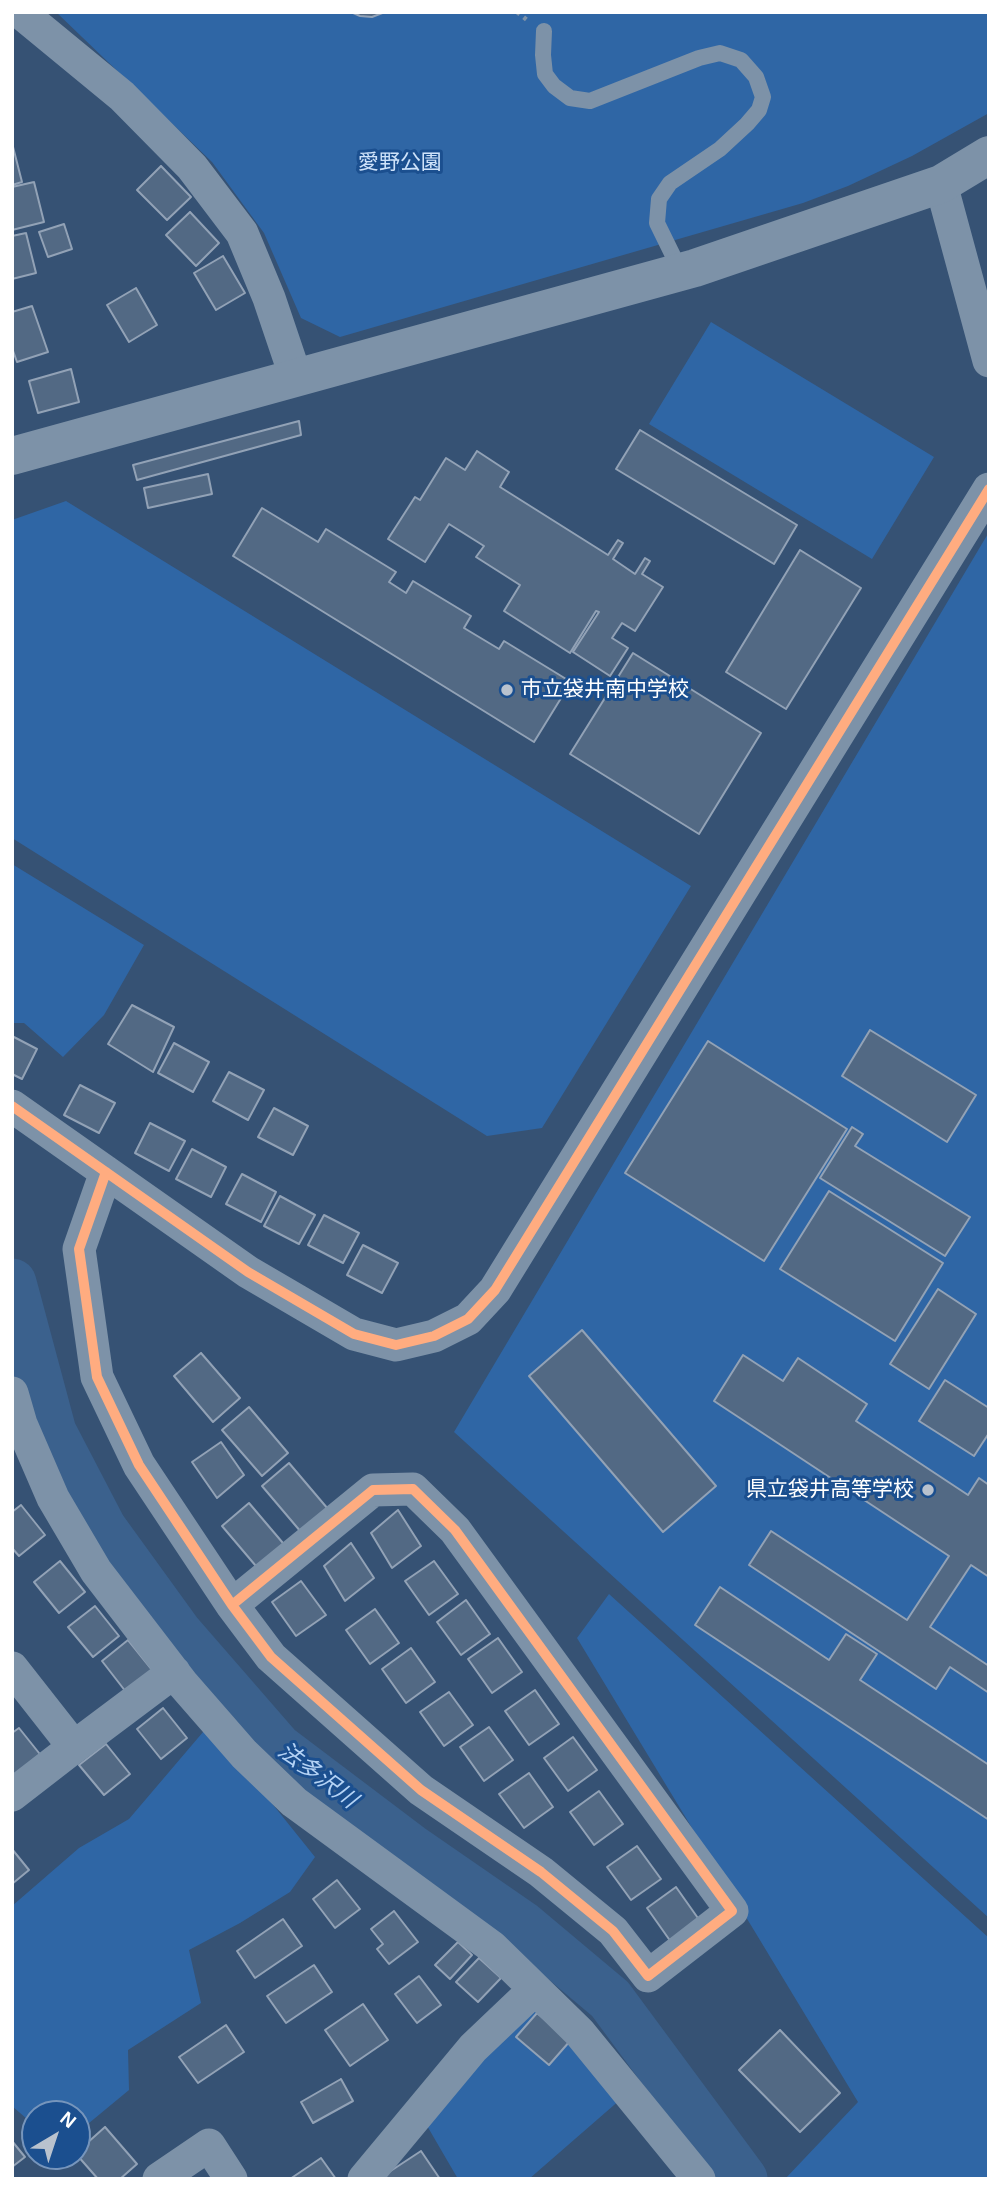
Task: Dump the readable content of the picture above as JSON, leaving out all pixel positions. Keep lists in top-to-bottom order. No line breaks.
{"water":["法多沢川"],"parks":["愛野公園"],"places":["市立袋井南中学校","県立袋井高等学校"],"north":"top right"}
